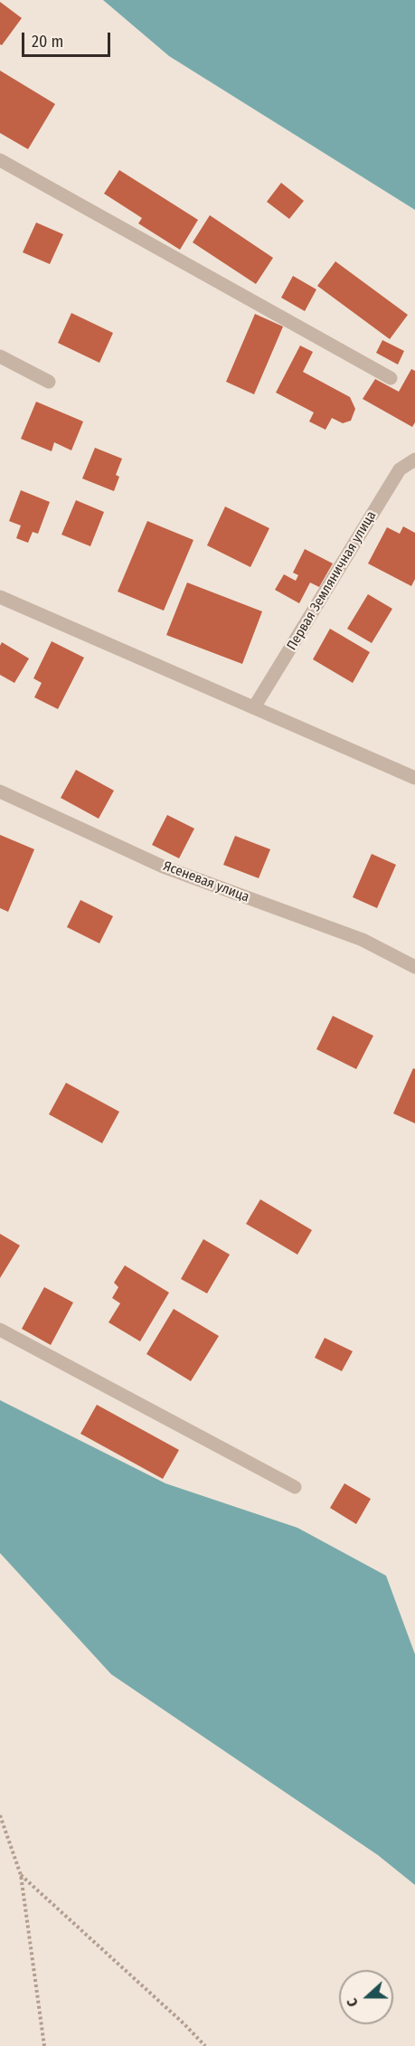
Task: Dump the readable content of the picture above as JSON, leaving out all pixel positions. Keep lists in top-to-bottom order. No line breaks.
{"streets":{"street":["Первая Земляничная улица","Ясеневая улица"]},"scale_bar":"20 m","north":"left"}
